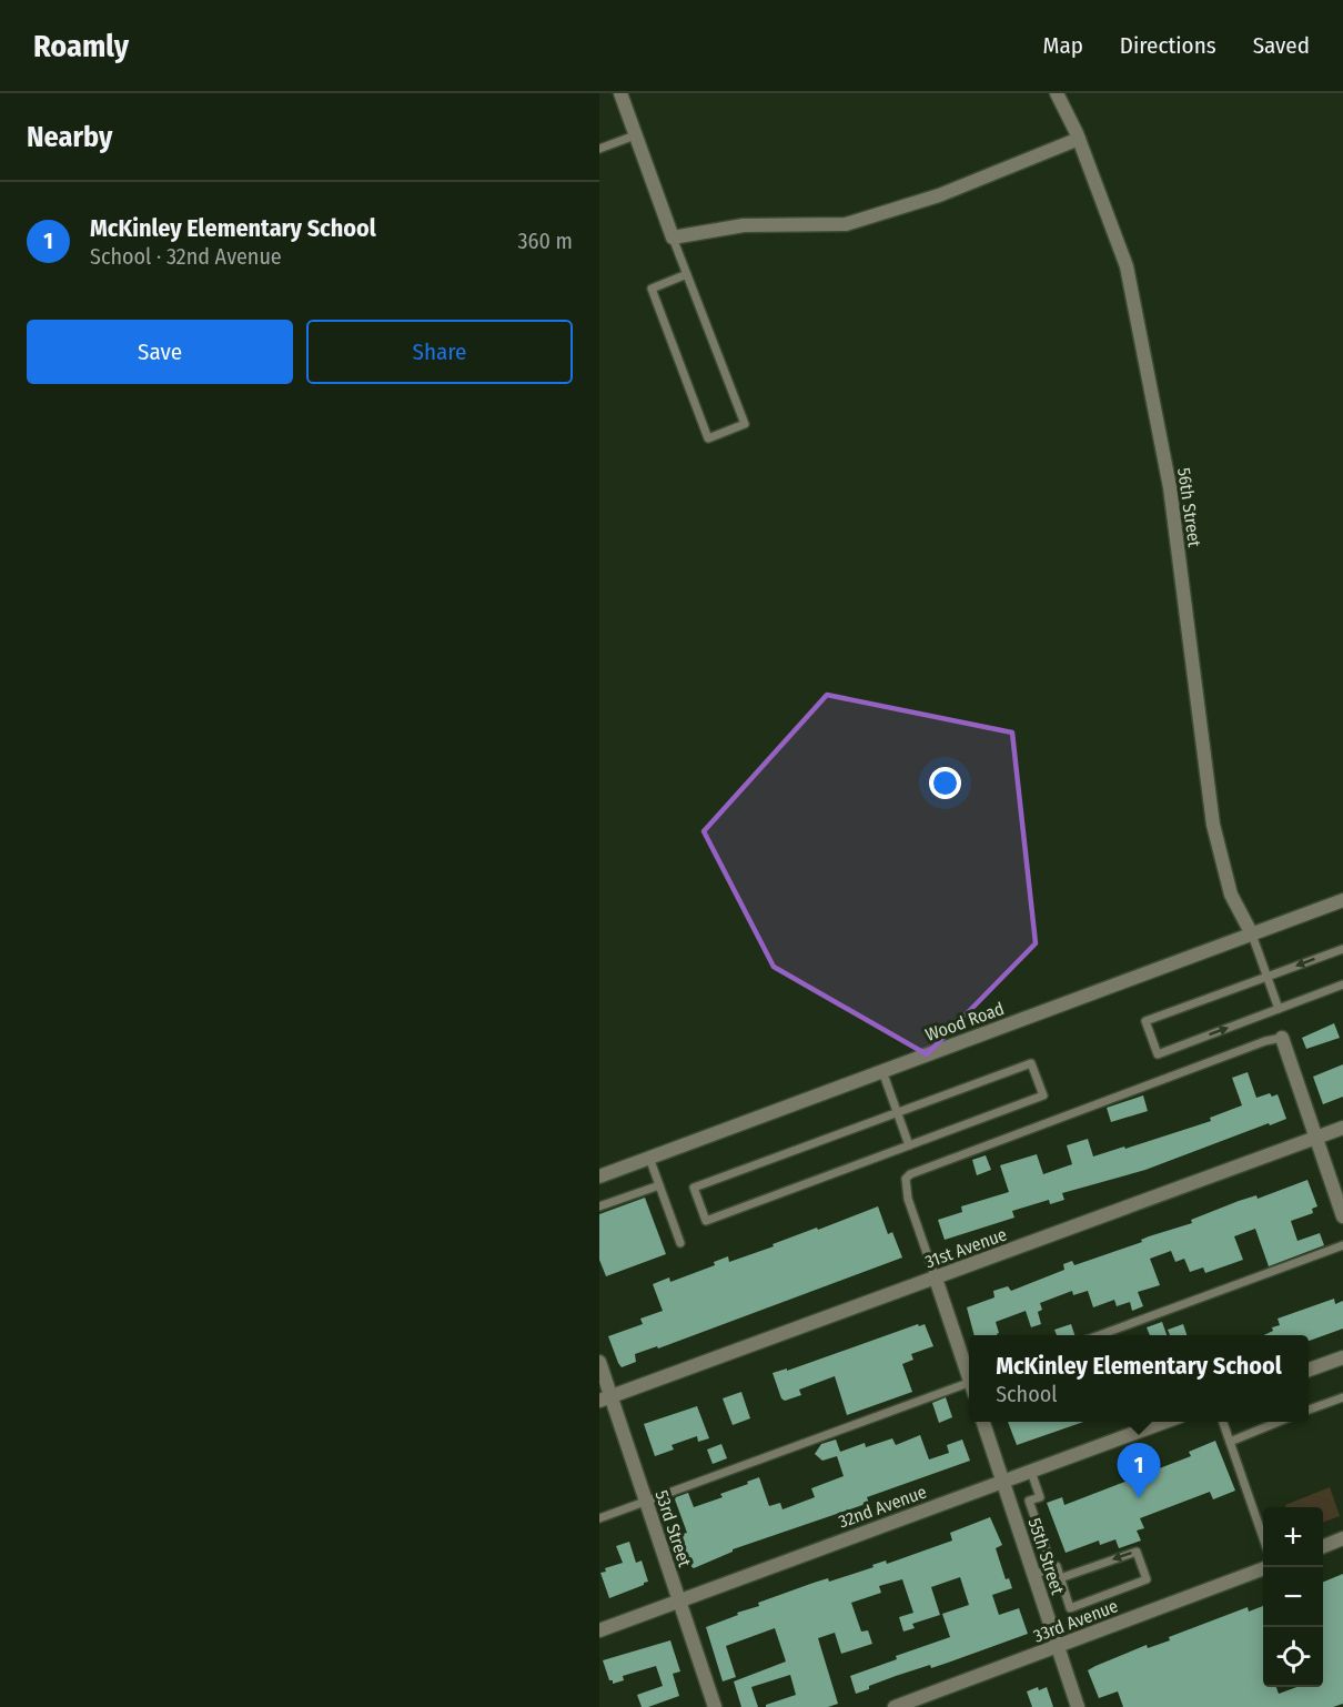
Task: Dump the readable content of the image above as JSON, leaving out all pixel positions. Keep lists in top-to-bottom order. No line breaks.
{"streets":{"street":["56th Street","Wood Road","31st Avenue","32nd Avenue","53rd Street","55th Street","33rd Avenue"]},"crossings":[["56th Street","Wood Road"],["31st Avenue","53rd Street"],["32nd Avenue","53rd Street"],["32nd Avenue","55th Street"],["55th Street","33rd Avenue"]],"page":{"header":"Roamly","nav":["Map","Directions","Saved"],"heading":"Nearby","list":[{"mark":"1","name":"McKinley Elementary School","note":"School · 32nd Avenue","value":"360 m"}],"buttons":["Save","Share"],"popup":["McKinley Elementary School","School"],"pins":"1","map_buttons":["+","−"]}}
